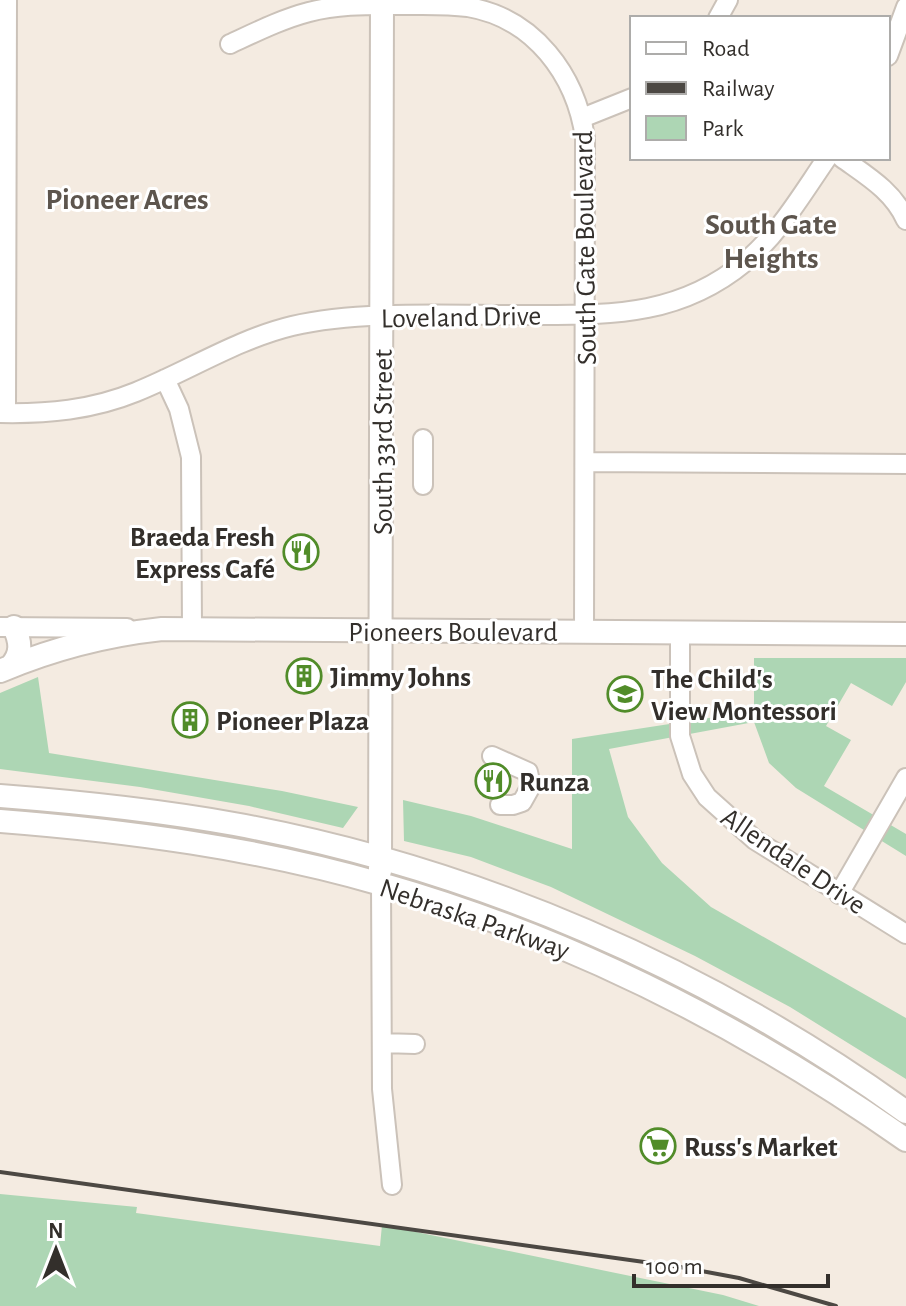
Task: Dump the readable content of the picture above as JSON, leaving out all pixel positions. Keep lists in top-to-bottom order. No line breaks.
{"streets":{"main road":["South 33rd Street","Pioneers Boulevard","Nebraska Parkway"],"street":["South Gate Boulevard","Loveland Drive","Allendale Drive"]},"crossings":[["South Gate Boulevard","Loveland Drive"],["South Gate Boulevard","South 33rd Street"],["South Gate Boulevard","Pioneers Boulevard"],["Loveland Drive","South 33rd Street"],["South 33rd Street","Pioneers Boulevard"],["South 33rd Street","Nebraska Parkway"],["Pioneers Boulevard","Allendale Drive"]],"districts":["Pioneer Acres","South Gate Heights"],"places":{"restaurant":["Braeda Fresh Express Café","Runza"],"building":["Jimmy Johns","Pioneer Plaza"],"school or university":["The Child's View Montessori"],"supermarket":["Russ's Market"]},"legend":["Road","Railway","Park"],"scale_bar":"100 m","north":"top"}
